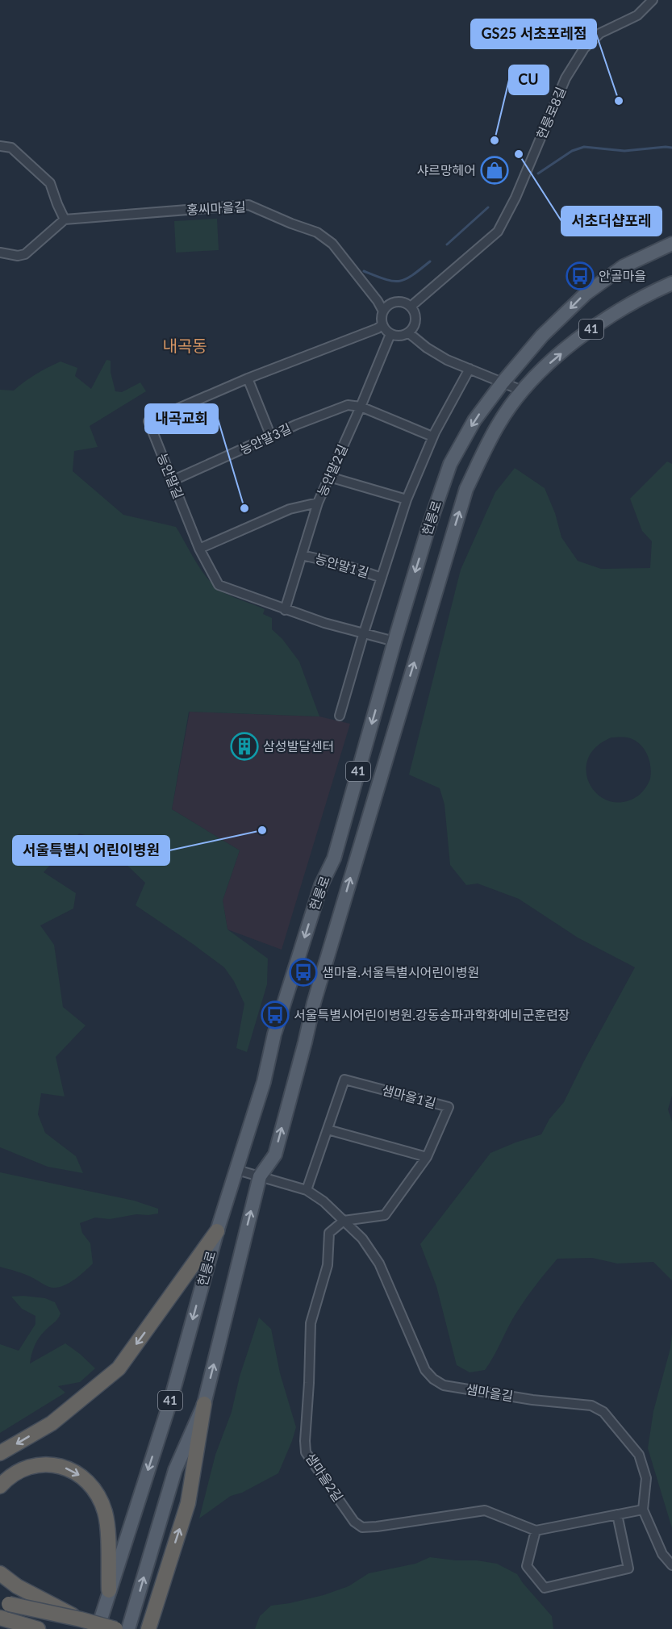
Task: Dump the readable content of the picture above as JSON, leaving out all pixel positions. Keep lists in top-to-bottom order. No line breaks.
{"streets":{"main road":["41","헌릉로"],"street":["헌릉로8길","홍씨마을길","능안말3길","능안말2길","능안말길","능안말1길","샘마을1길","샘마을길","샘마을2길"]},"crossings":[["헌릉로8길","홍씨마을길"],["헌릉로8길","능안말2길"],["헌릉로8길","능안말길"],["홍씨마을길","능안말2길"],["홍씨마을길","능안말길"],["능안말3길","능안말2길"],["능안말3길","능안말길"],["능안말2길","능안말길"],["능안말2길","능안말1길"],["능안말길","헌릉로"],["능안말길","능안말1길"],["헌릉로","샘마을길"],["샘마을1길","샘마을길"],["샘마을1길","샘마을2길"],["샘마을길","샘마을2길"]],"districts":["내곡동"],"places":{"other":["GS25 서초포레점","CU","서초더샵포레","내곡교회","서울특별시 어린이병원"],"shop":["샤르망헤어"],"bus stop":["안골마을","샘마을.서울특별시어린이병원","서울특별시어린이병원.강동송파과학화예비군훈련장"],"building":["삼성발달센터"]}}
